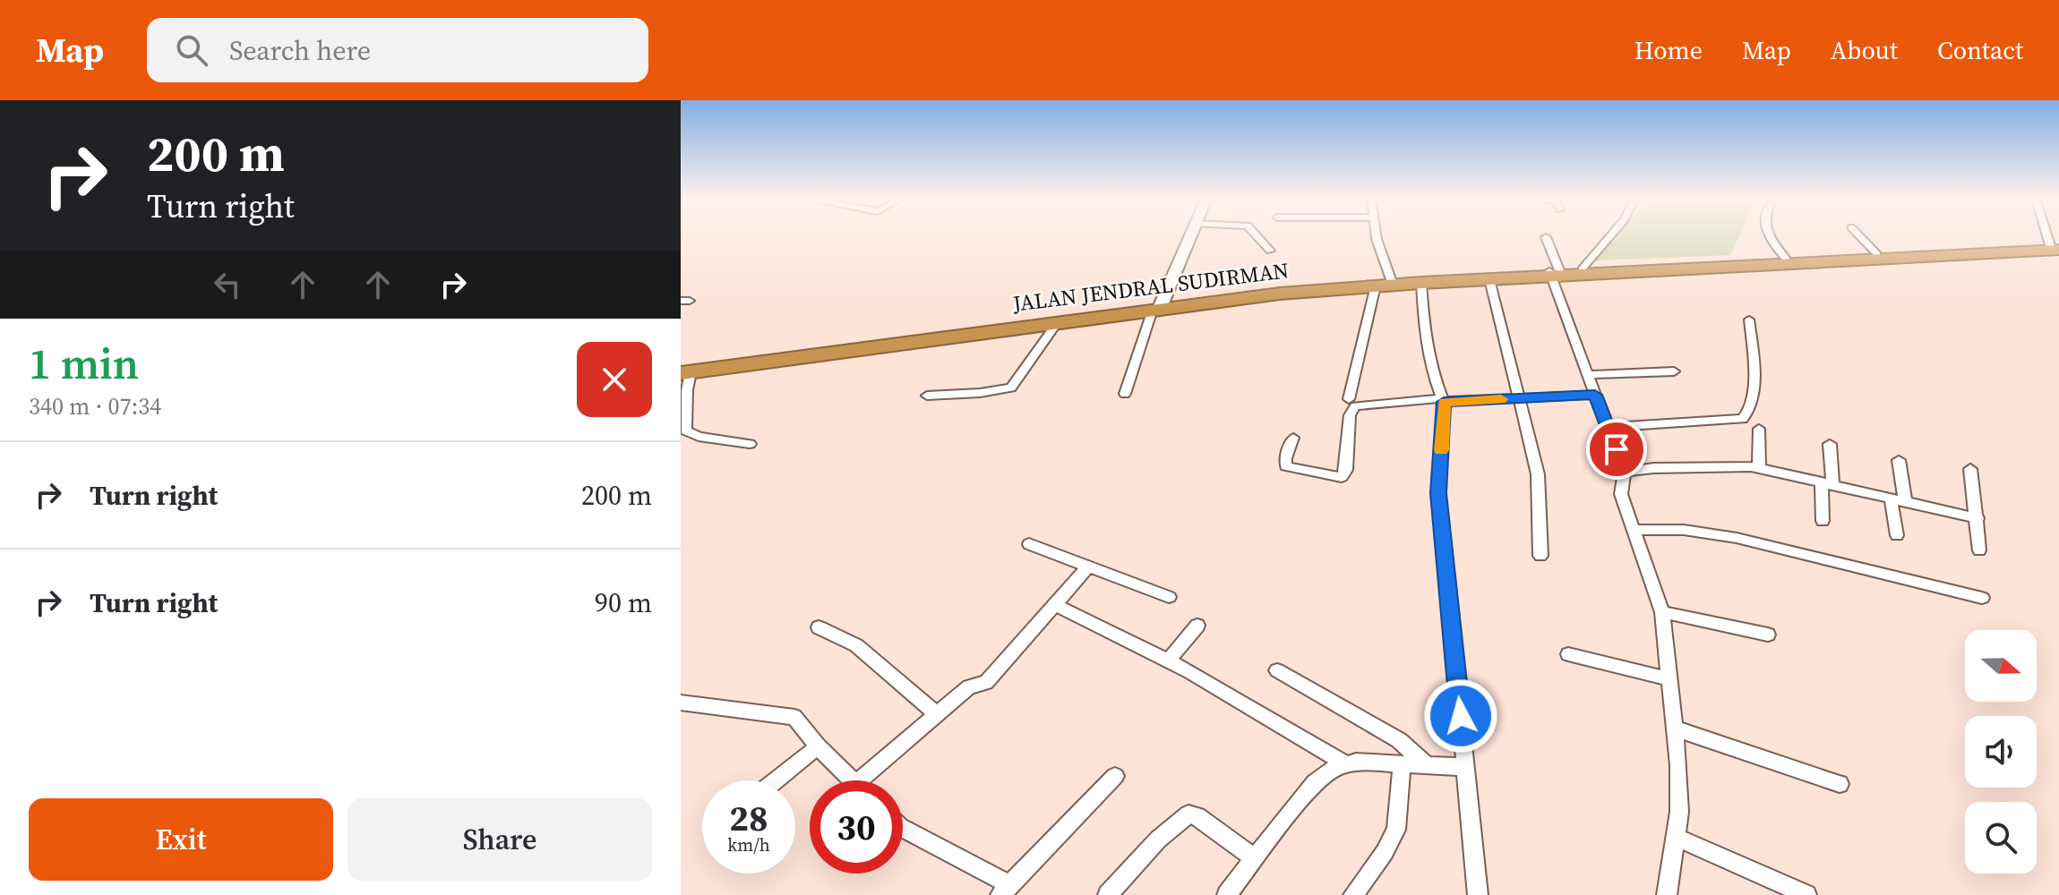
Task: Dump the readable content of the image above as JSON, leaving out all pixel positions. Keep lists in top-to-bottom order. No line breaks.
{"streets":{"highway":["JALAN JENDRAL SUDIRMAN"]},"north":"right","page":{"header":"Map","search":"Search here","nav":["Home","Map","About","Contact"],"turn":["200 m","Turn right"],"heading":["1 min","340 m · 07:34"],"list":[{"name":"Turn right","value":"200 m"},{"name":"Turn right","value":"90 m"}],"speed":"28 km/h","limit":"30","buttons":["Exit","Share"]}}
